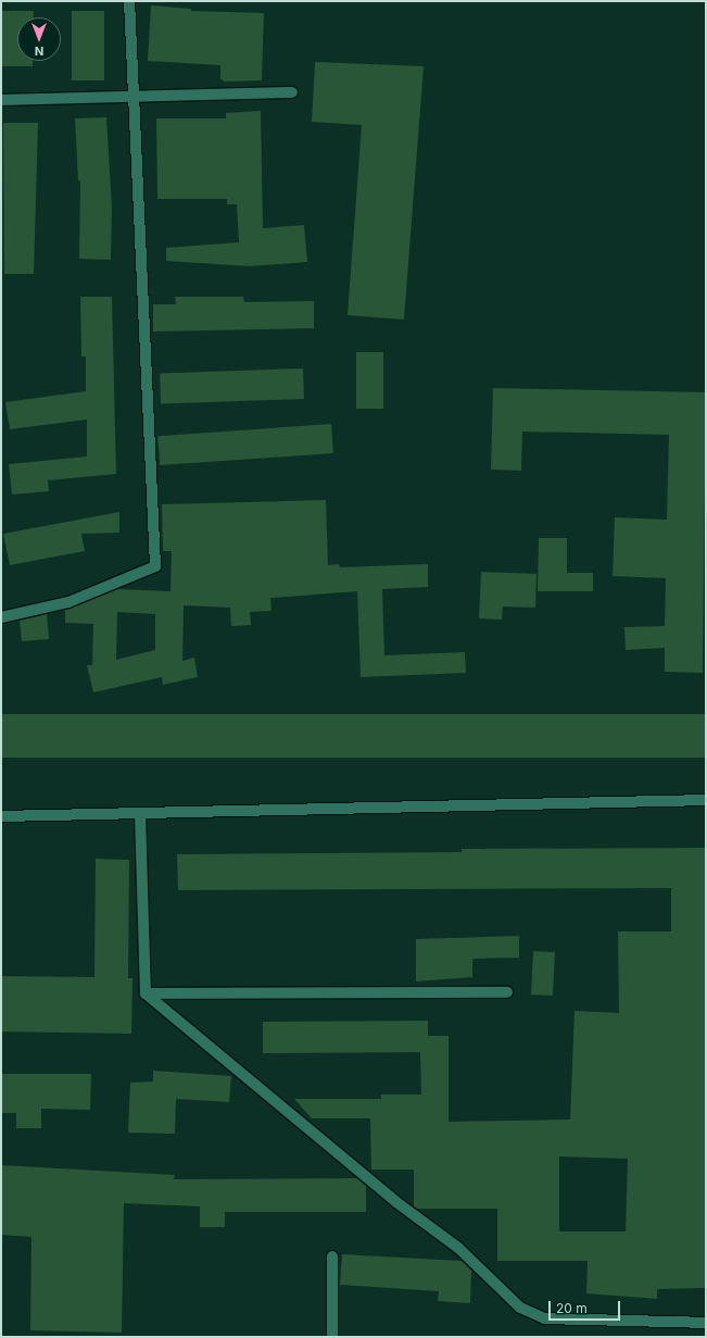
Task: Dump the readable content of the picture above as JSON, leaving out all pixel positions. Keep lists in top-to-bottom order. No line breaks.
{"scale_bar":"20 m","north":"bottom"}
